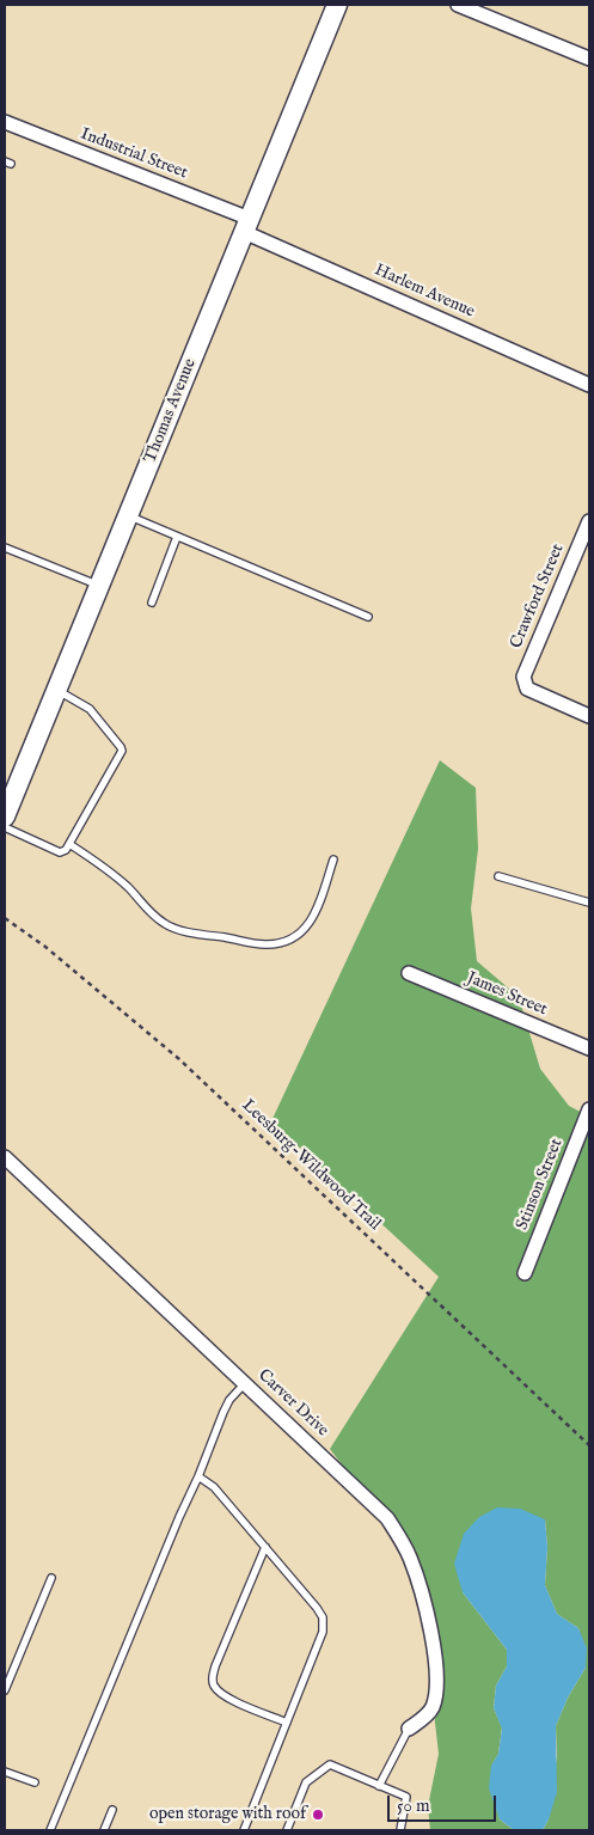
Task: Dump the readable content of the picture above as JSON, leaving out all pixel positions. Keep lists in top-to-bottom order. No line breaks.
{"streets":{"street":["Industrial Street","Harlem Avenue","Thomas Avenue","Crawford Street","James Street","Stinson Street","Carver Drive"],"path":["Leesburg-Wildwood Trail"]},"crossings":[["Industrial Street","Harlem Avenue"],["Industrial Street","Thomas Avenue"],["Harlem Avenue","Thomas Avenue"]],"places":["open storage with roof"],"scale_bar":"50 m"}
